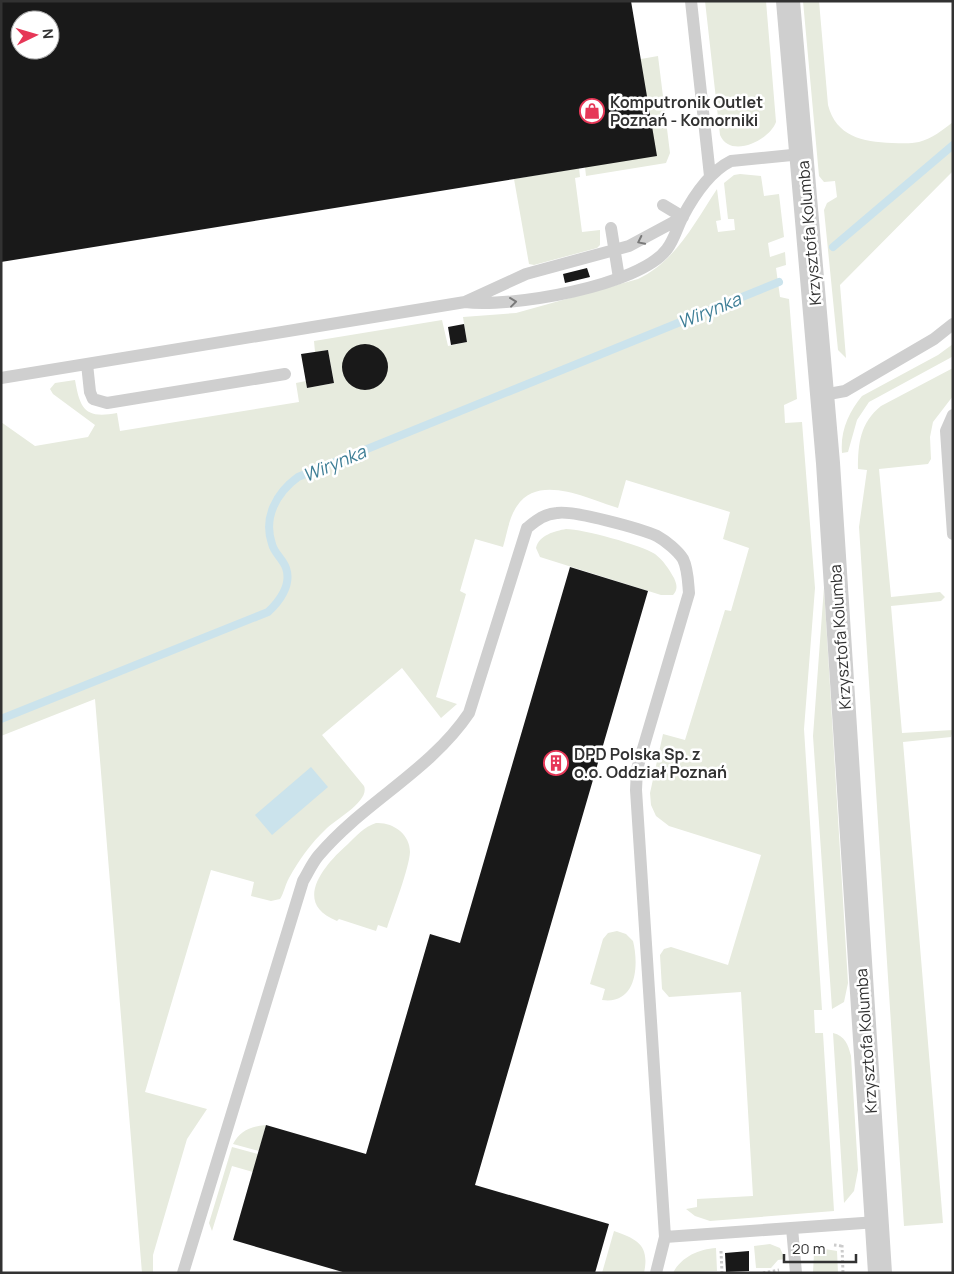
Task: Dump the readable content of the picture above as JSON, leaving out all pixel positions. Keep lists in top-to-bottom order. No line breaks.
{"streets":{"street":["Krzysztofa Kolumba"]},"water":["Wirynka"],"places":{"shop":["Komputronik Outlet Poznań - Komorniki"],"building":["DPD Polska Sp. z o.o. Oddział Poznań"]},"scale_bar":"20 m","north":"right"}
